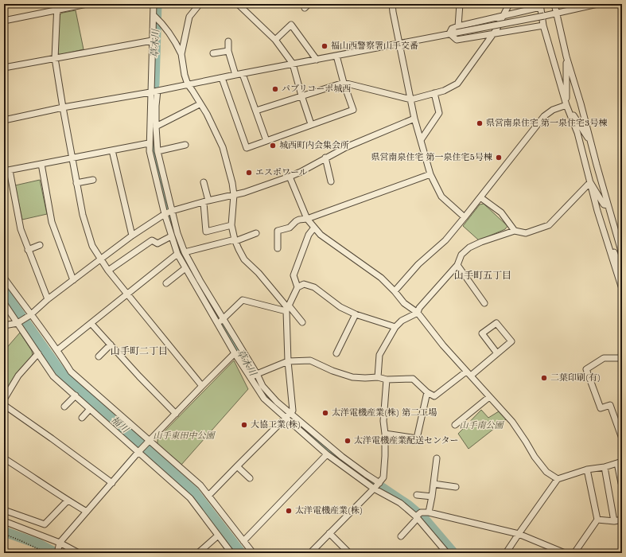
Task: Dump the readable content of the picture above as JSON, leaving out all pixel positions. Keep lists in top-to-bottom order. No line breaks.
{"districts":["山手町五丁目","山手町二丁目"],"water":["草木川","福川"],"parks":["山手南公園","山手東田中公園"],"places":["福山西警察署山手交番","パブリコーポ城西","県営南泉住宅 第一泉住宅3号棟","城西町内会集会所","県営南泉住宅 第一泉住宅5号棟","エスポワール","二葉印刷(有)","太洋電機産業(株) 第二工場","大協工業(株)","太洋電機産業配送センター","太洋電機産業(株)"]}
